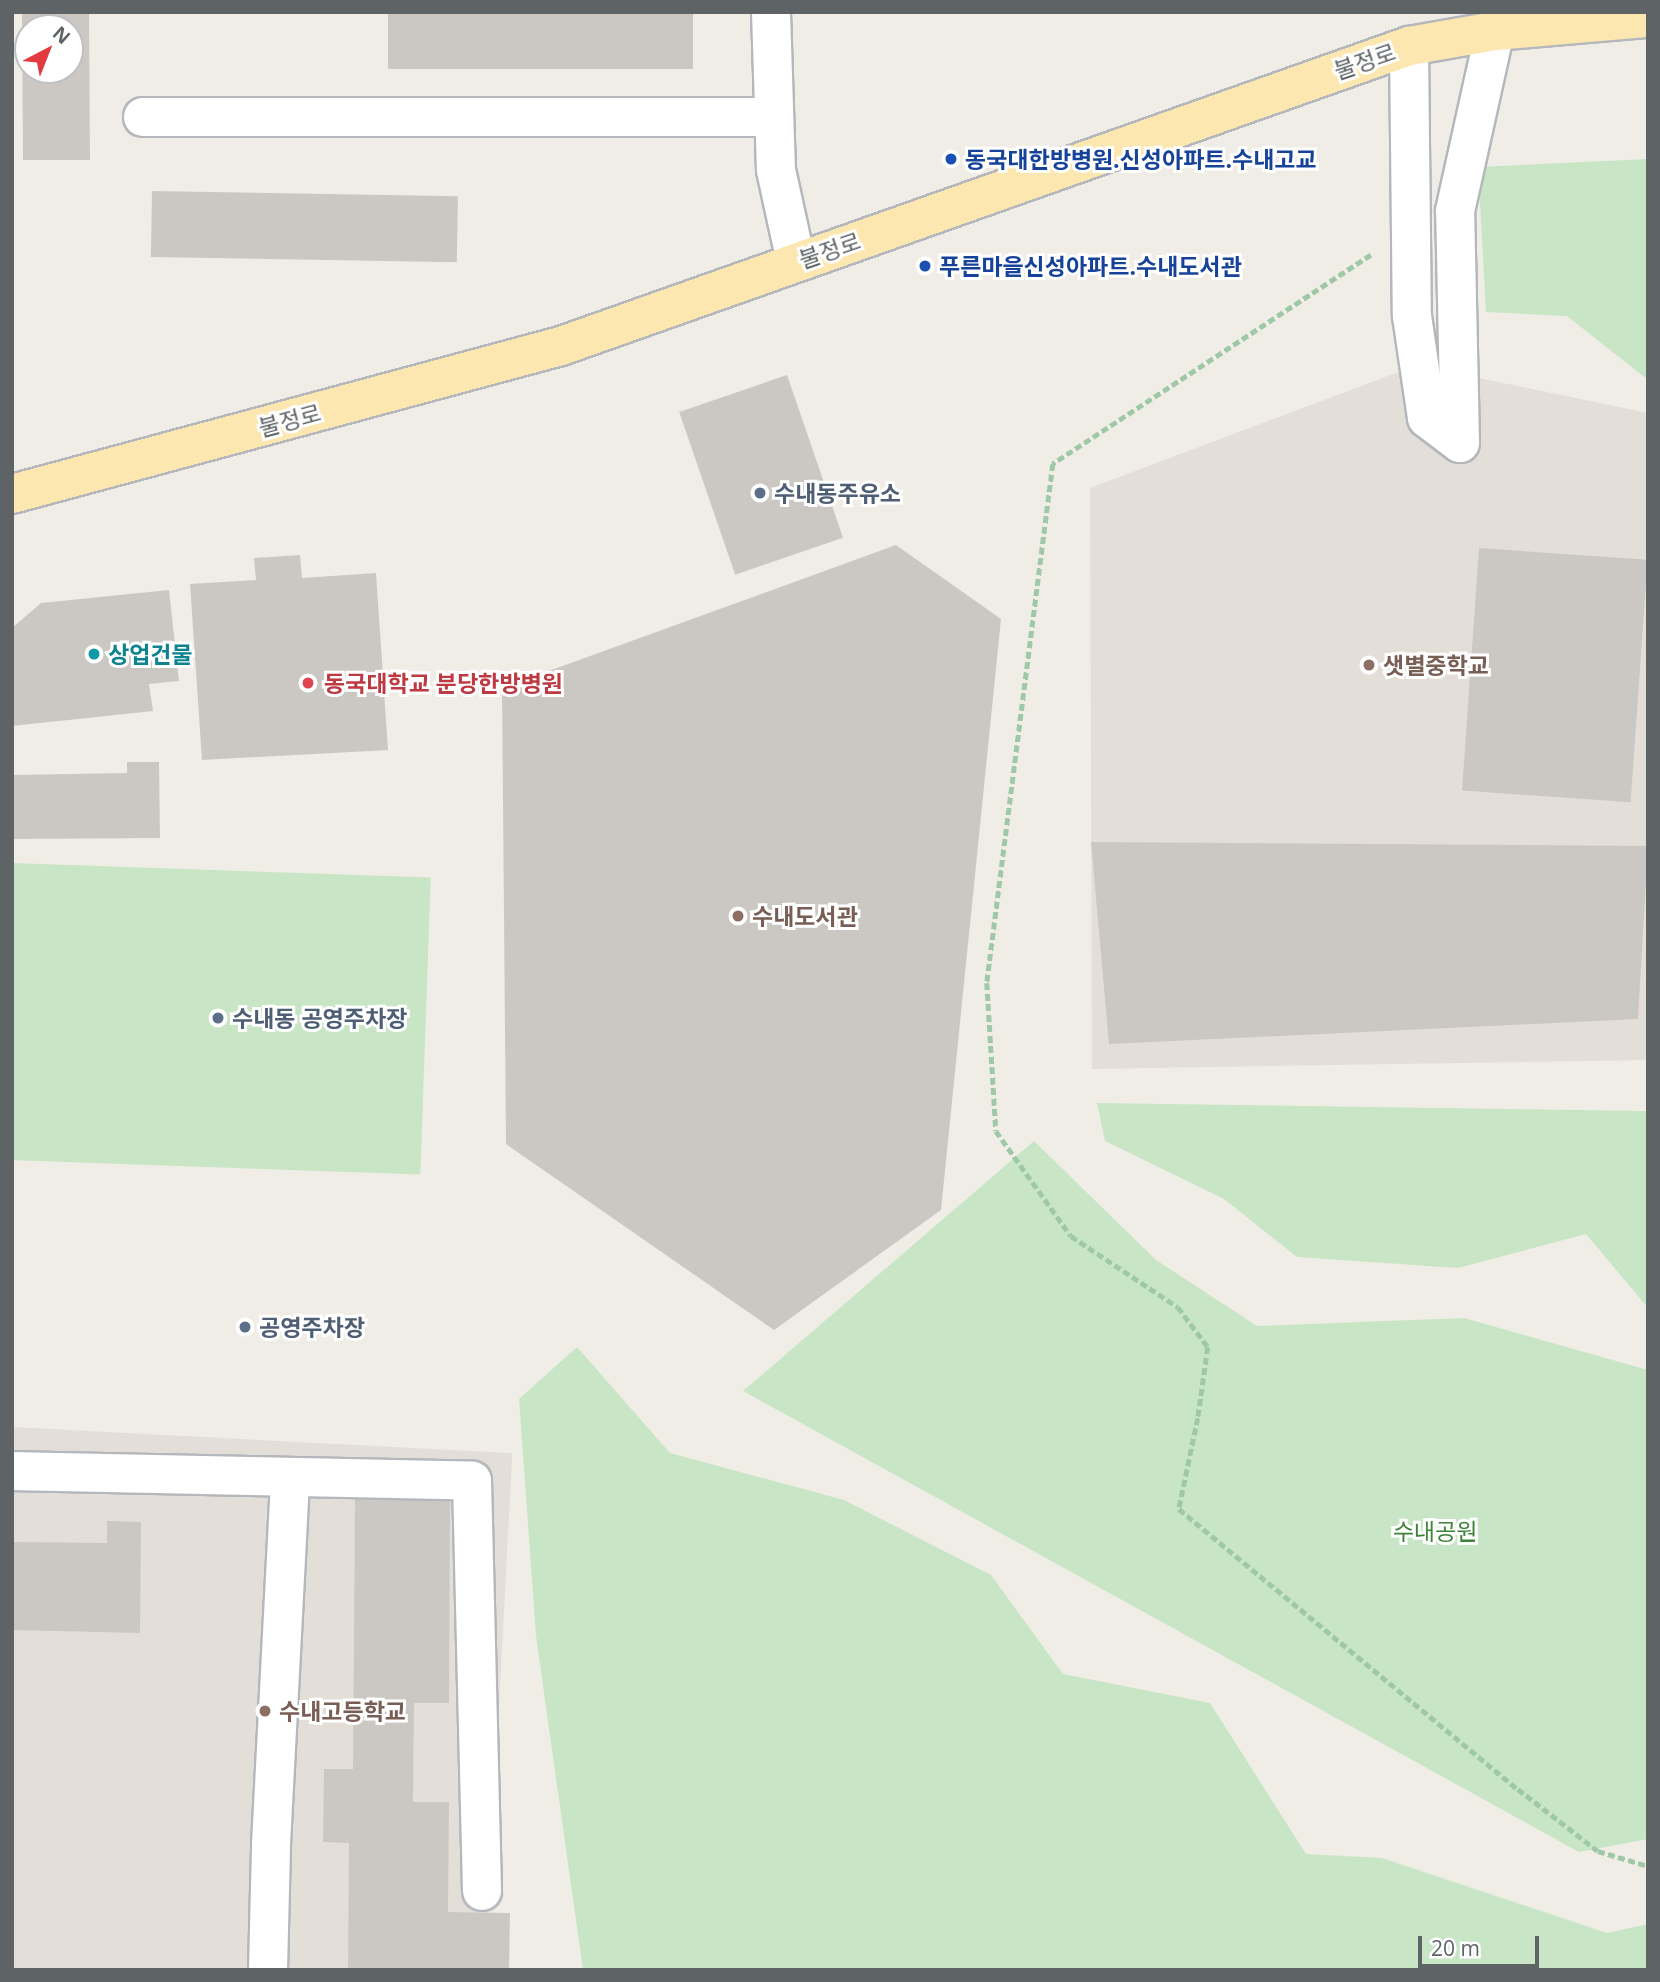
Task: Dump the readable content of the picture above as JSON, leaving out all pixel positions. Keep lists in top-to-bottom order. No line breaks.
{"streets":{"main road":["불정로"]},"parks":["수내공원"],"places":["동국대한방병원.신성아파트.수내고교","푸른마을신성아파트.수내도서관","수내동주유소","상업건물","샛별중학교","동국대학교 분당한방병원","수내도서관","수내동 공영주차장","공영주차장","수내고등학교"],"scale_bar":"20 m","north":"top right"}
